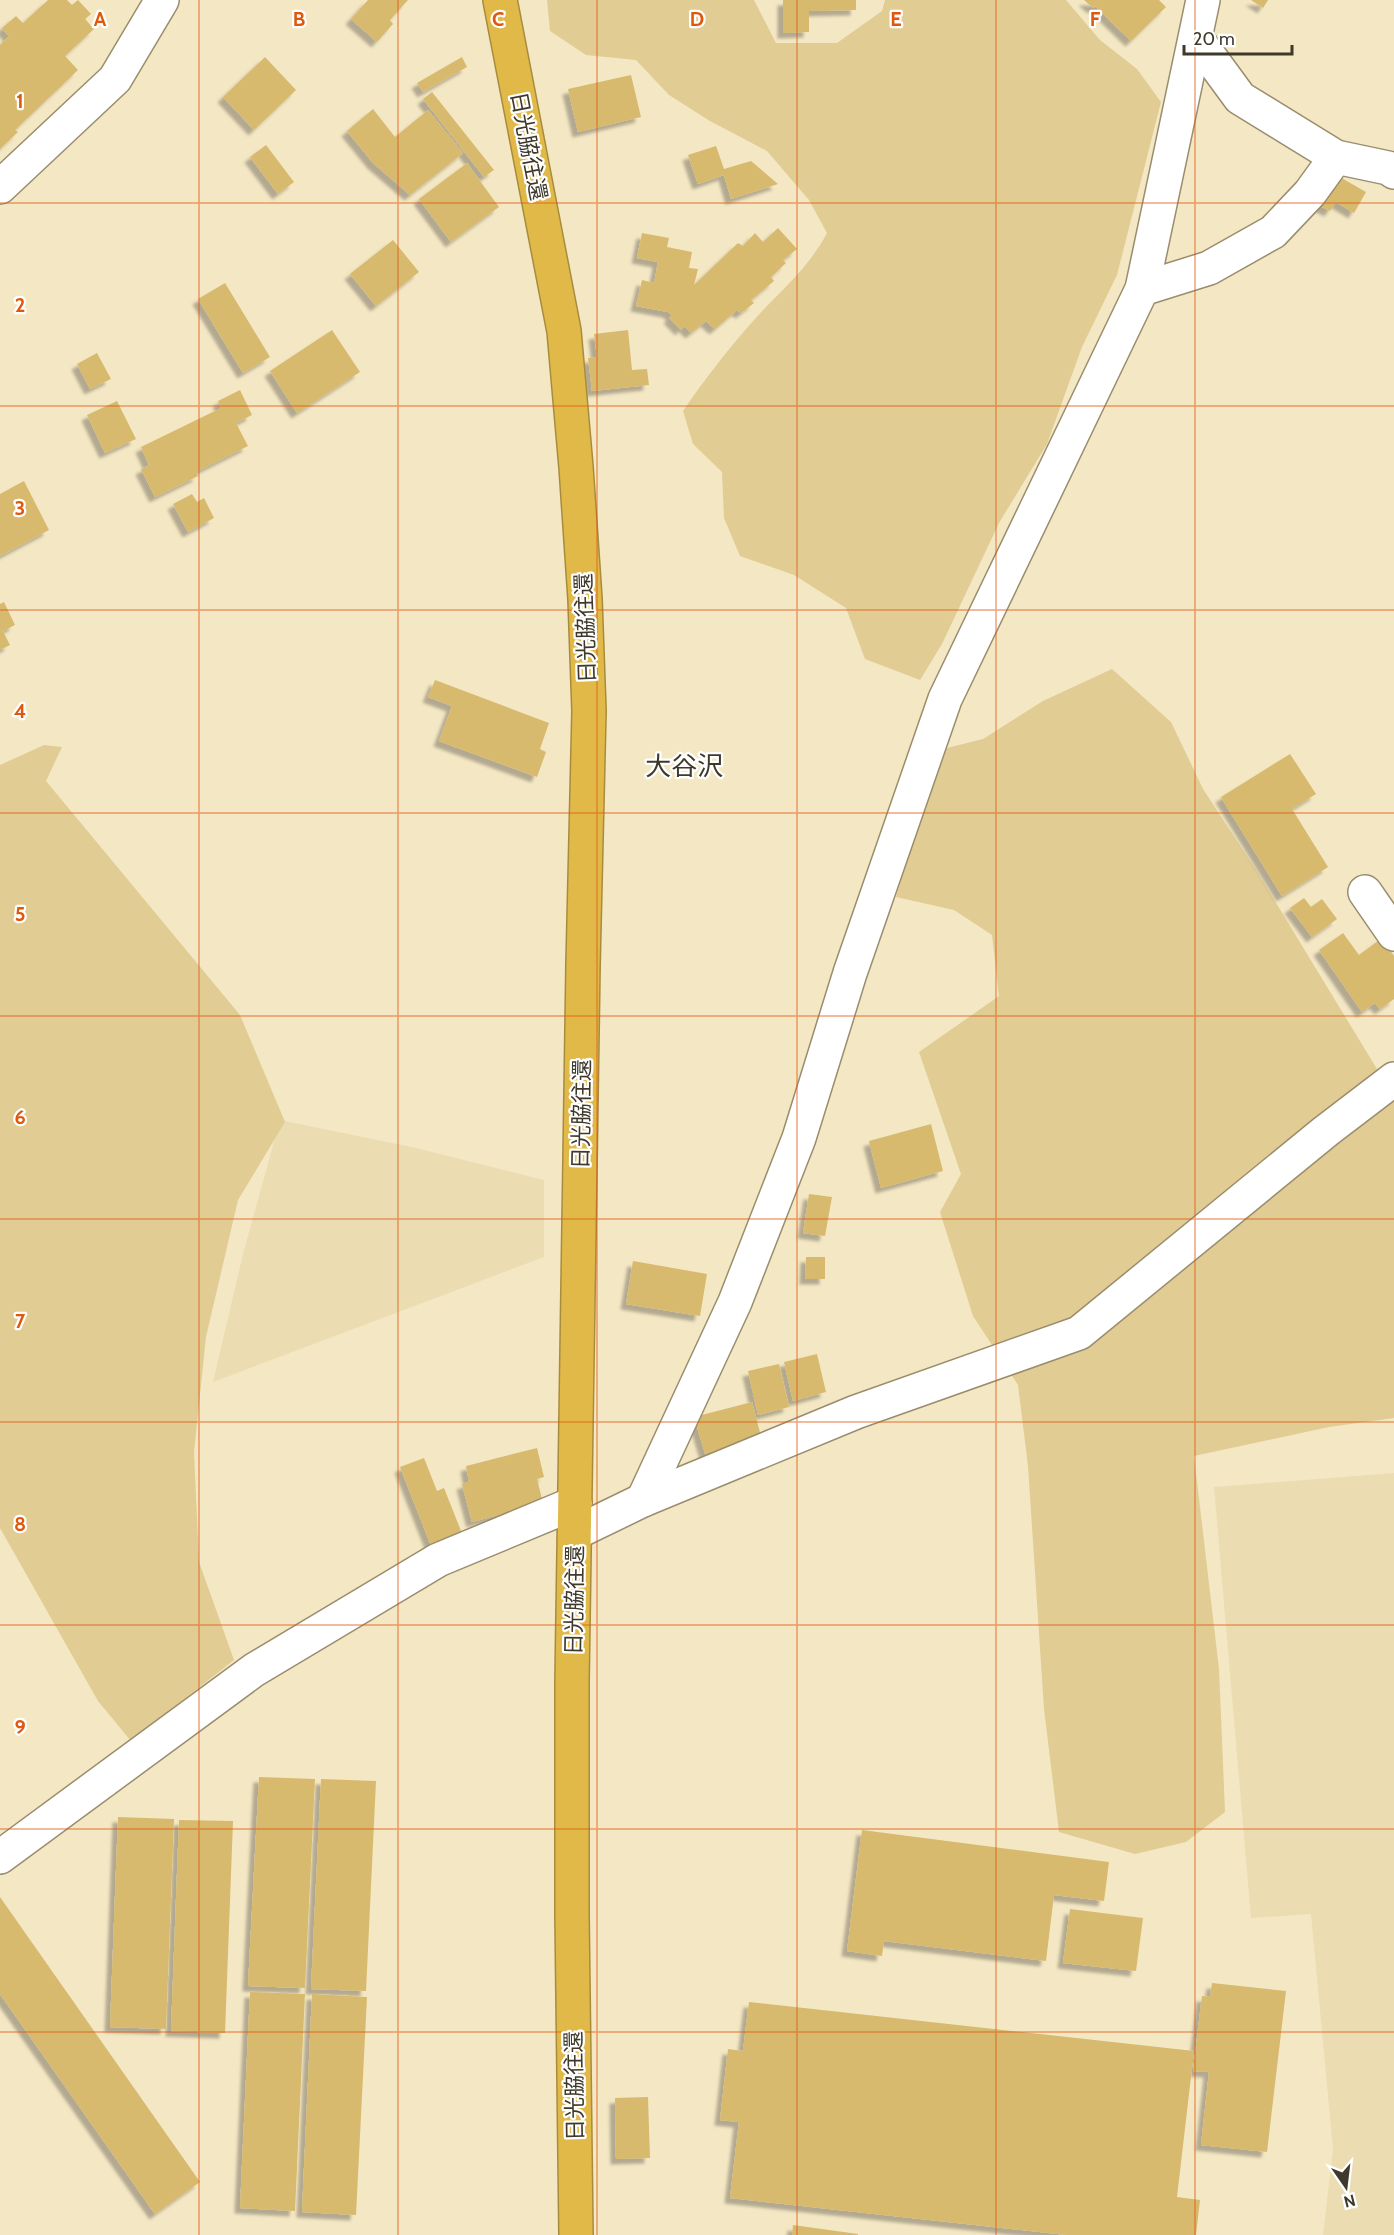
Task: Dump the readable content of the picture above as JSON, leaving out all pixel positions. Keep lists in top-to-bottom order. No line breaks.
{"streets":{"highway":["日光脇往還"]},"districts":["大谷沢"],"scale_bar":"20 m","north":"bottom","grid":{"columns":["A","B","C","D","E","F"],"rows":["1","2","3","4","5","6","7","8","9"]}}
